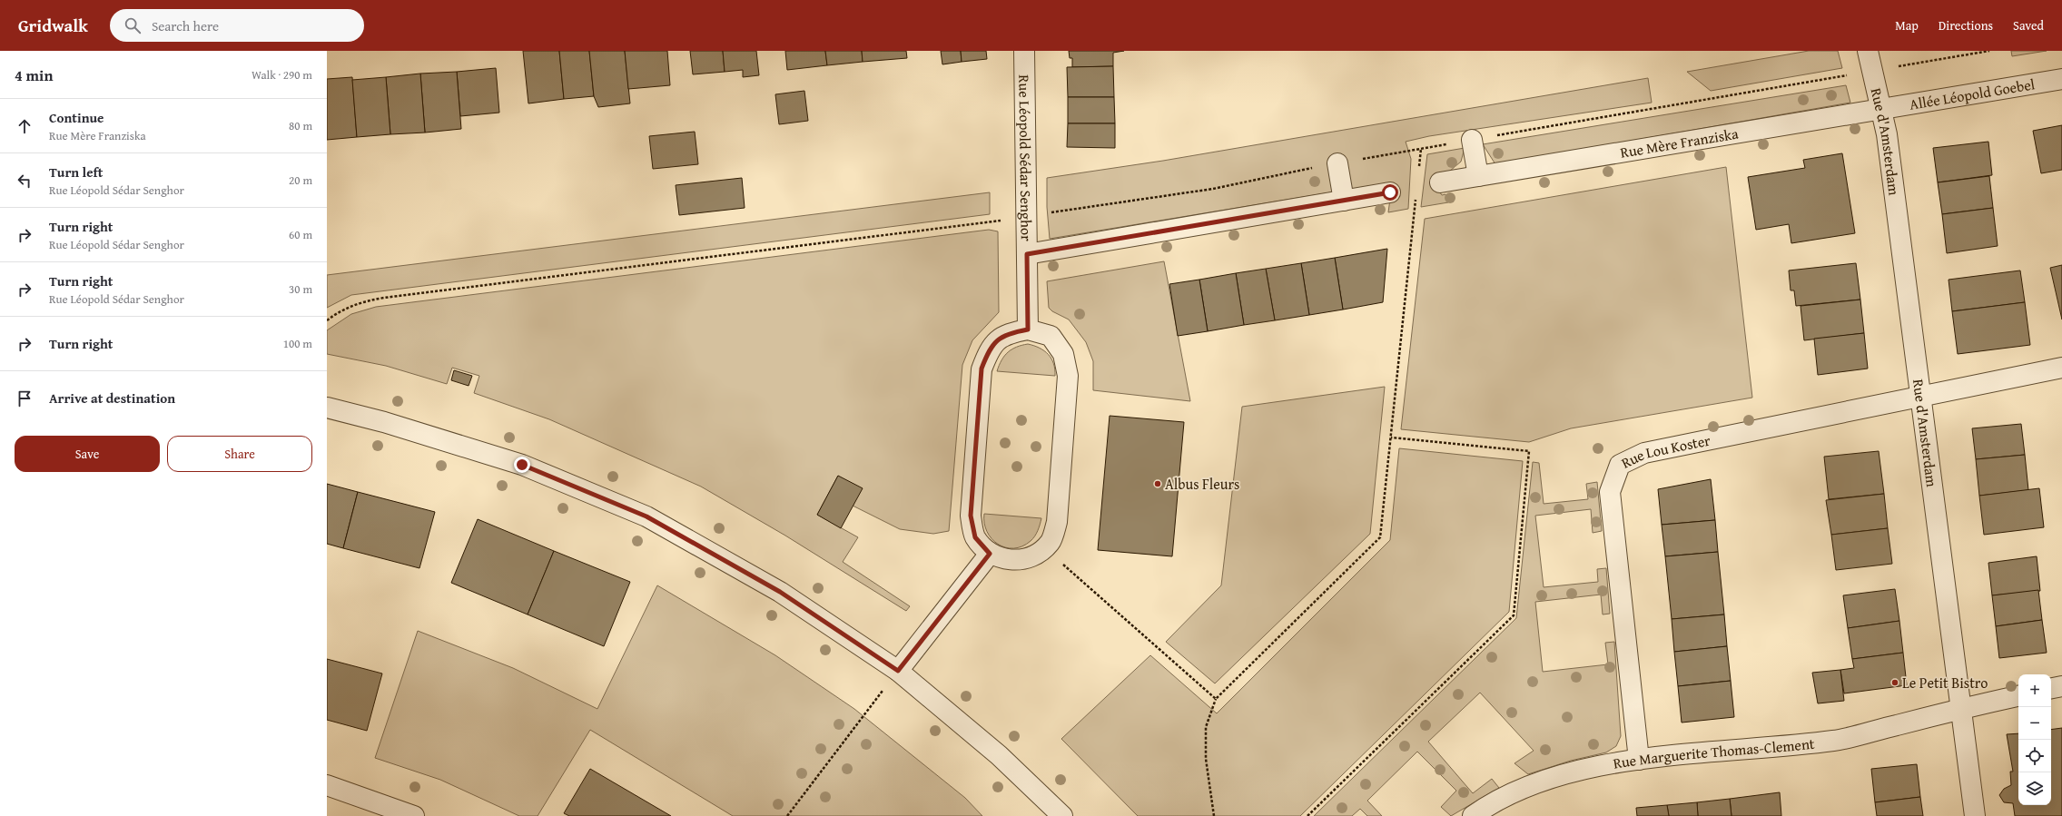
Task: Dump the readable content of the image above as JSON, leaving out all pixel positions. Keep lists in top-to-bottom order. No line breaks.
{"streets":{"street":["Allée Léopold Goebel","Rue d'Amsterdam","Rue Mère Franziska","Rue Léopold Sédar Senghor","Rue Lou Koster","Rue Marguerite Thomas-Clement"]},"crossings":[["Allée Léopold Goebel","Rue d'Amsterdam"],["Allée Léopold Goebel","Rue Mère Franziska"],["Rue d'Amsterdam","Rue Mère Franziska"],["Rue d'Amsterdam","Rue Lou Koster"],["Rue d'Amsterdam","Rue Marguerite Thomas-Clement"],["Rue Lou Koster","Rue Marguerite Thomas-Clement"]],"places":["Albus Fleurs","Le Petit Bistro"],"page":{"header":"Gridwalk","search":"Search here","nav":["Map","Directions","Saved"],"heading":["4 min","Walk · 290 m"],"list":[["Continue","Rue Mère Franziska","80 m"],["Turn left","Rue Léopold Sédar Senghor","20 m"],["Turn right","Rue Léopold Sédar Senghor","60 m"],["Turn right","Rue Léopold Sédar Senghor","30 m"],["Turn right","100 m"],"Arrive at destination"],"buttons":["Save","Share"],"map_buttons":["+","−"]}}
